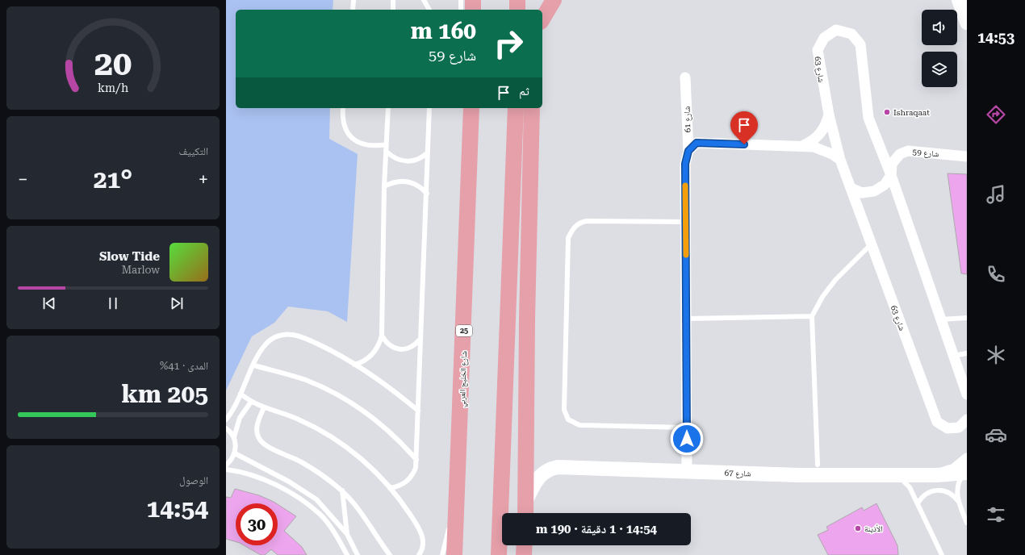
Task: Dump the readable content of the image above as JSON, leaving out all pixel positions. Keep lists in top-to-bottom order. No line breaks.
{"streets":{"main road":["25","شارع الخليج العربي"],"street":["شارع 63","شارع 61","شارع 59","شارع 67"]},"crossings":[["شارع 63","شارع 59"],["شارع 61","شارع 67"]],"places":["Ishraqaat","الأذينة"],"page":{"tabs":"14:53","turn":["160 m","شارع 59"],"then":"ثم","tile":["التكييف",["المدى · 41%","205 km"],["الوصول","14:54"]],"heat":["−","21°","+"],"song":["Slow Tide","Marlow"],"limit":"30","trip":"14:54 · 1 دقيقة · 190 m","gauge":["20","km/h"]}}
